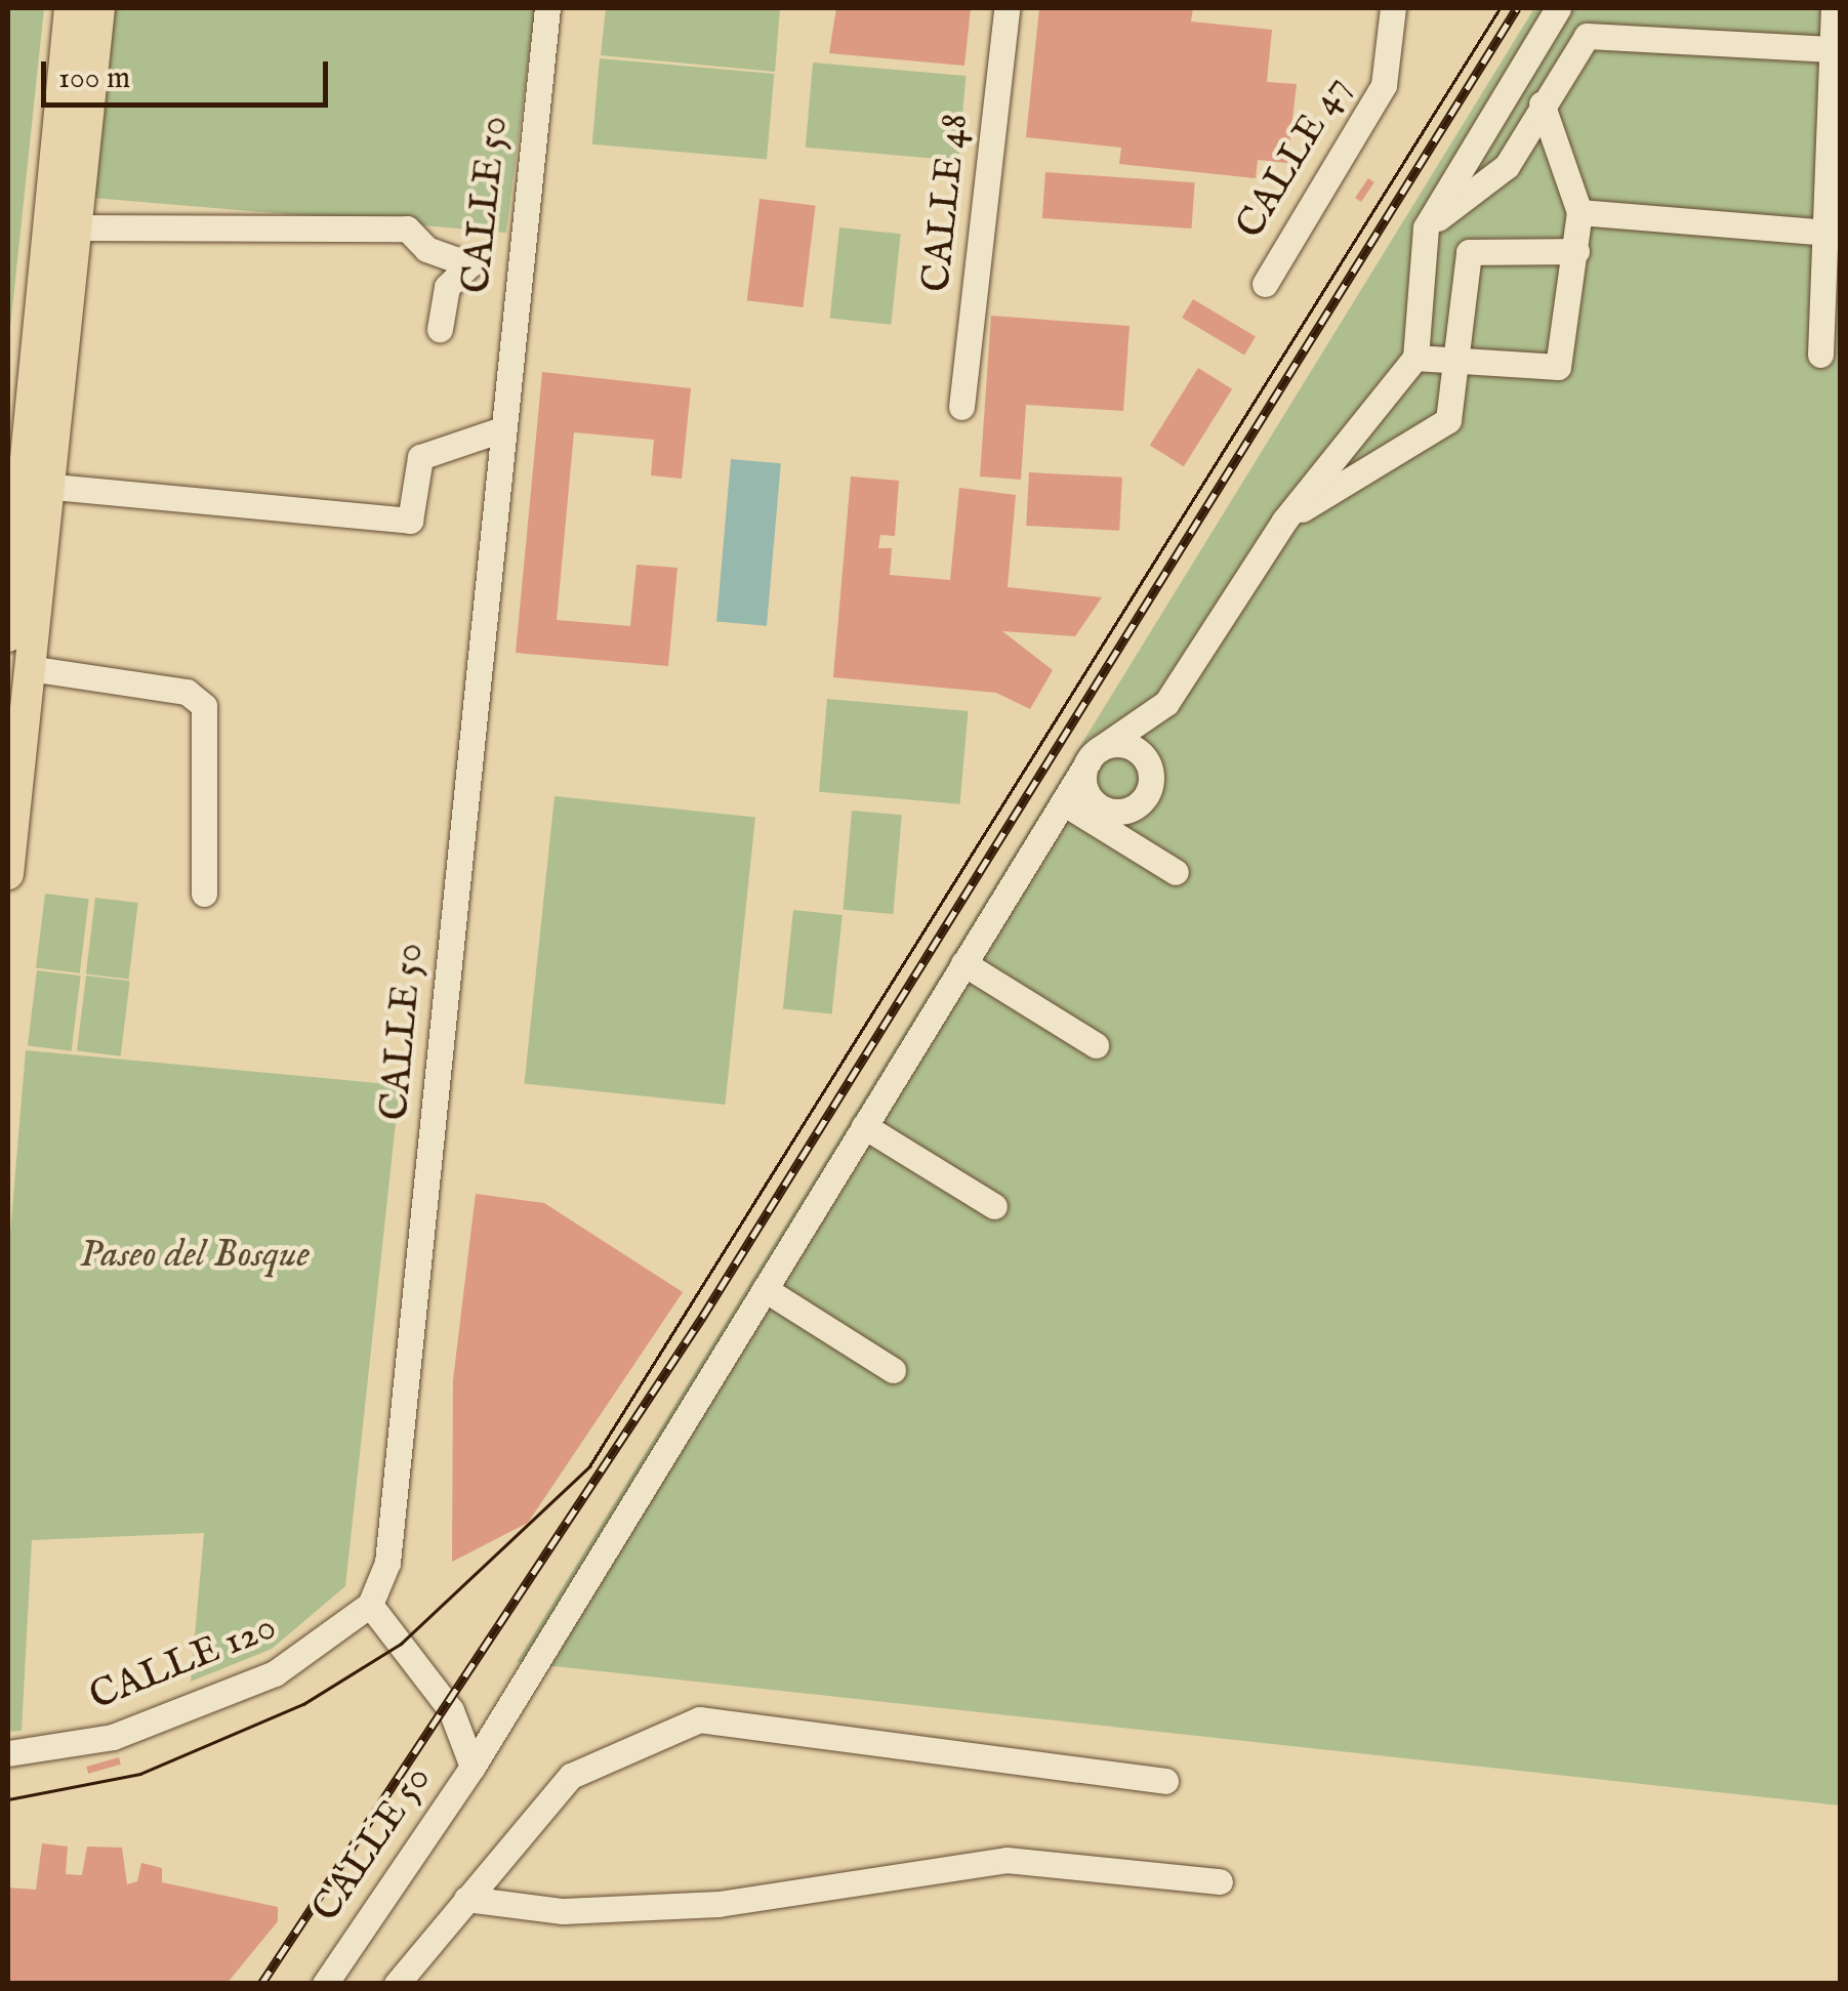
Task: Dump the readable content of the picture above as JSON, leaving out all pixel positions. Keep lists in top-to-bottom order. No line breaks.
{"streets":{"street":["CALLE 47","CALLE 48","CALLE 50","CALLE 120"]},"crossings":[["CALLE 50","CALLE 120"]],"parks":["Paseo del Bosque"],"scale_bar":"100 m"}
